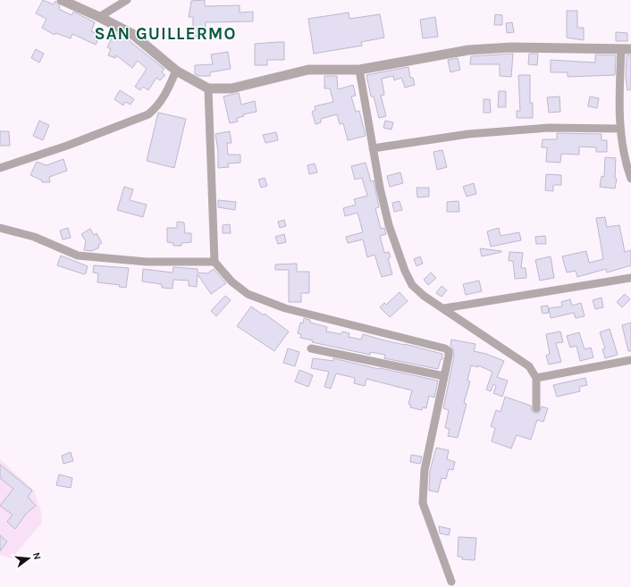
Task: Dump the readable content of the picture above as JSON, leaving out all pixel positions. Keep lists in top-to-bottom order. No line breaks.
{"districts":["SAN GUILLERMO"],"north":"right"}
